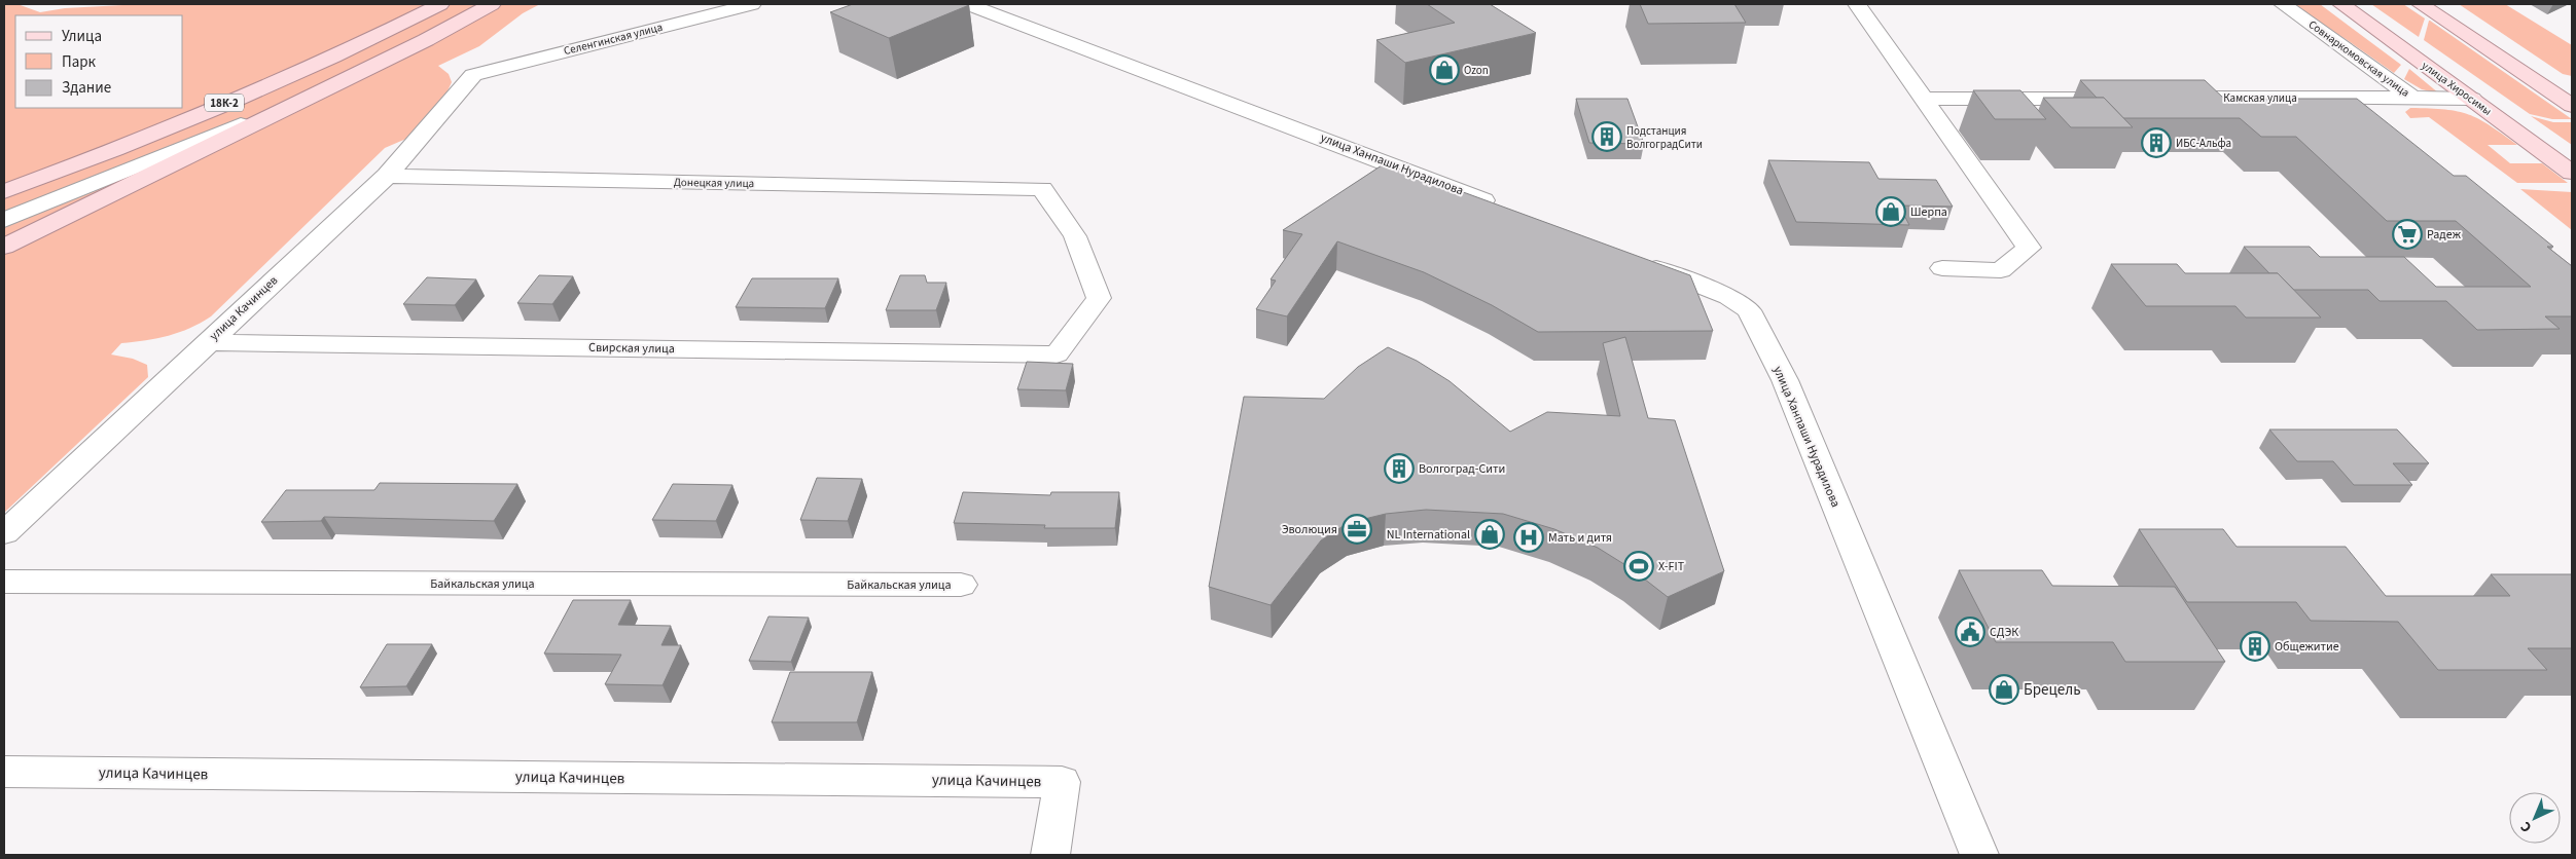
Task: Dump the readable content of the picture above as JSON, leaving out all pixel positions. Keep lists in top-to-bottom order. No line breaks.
{"streets":{"main road":["улица Хиросимы","18К-2"],"street":["Селенгинская улица","Совнаркомовская улица","Камская улица","улица Ханпаши Нурадилова","Донецкая улица","улица Качинцев","Свирская улица","Байкальская улица"]},"crossings":[["Селенгинская улица","улица Качинцев"],["Совнаркомовская улица","улица Хиросимы"],["Совнаркомовская улица","Камская улица"],["Донецкая улица","улица Качинцев"],["Донецкая улица","Свирская улица"],["улица Качинцев","Свирская улица"]],"places":{"shop":["Ozon","Шерпа","NL International","Брецель"],"building":["Подстанция ВолгоградСити","ИБС-Альфа","Волгоград-Сити","Общежитие"],"supermarket":["Радеж"],"office":["Эволюция"],"hospital":["Мать и дитя"],"sports":["X-FIT"],"public building":["СДЭК"]},"legend":["Улица","Парк","Здание"],"north":"bottom left"}
